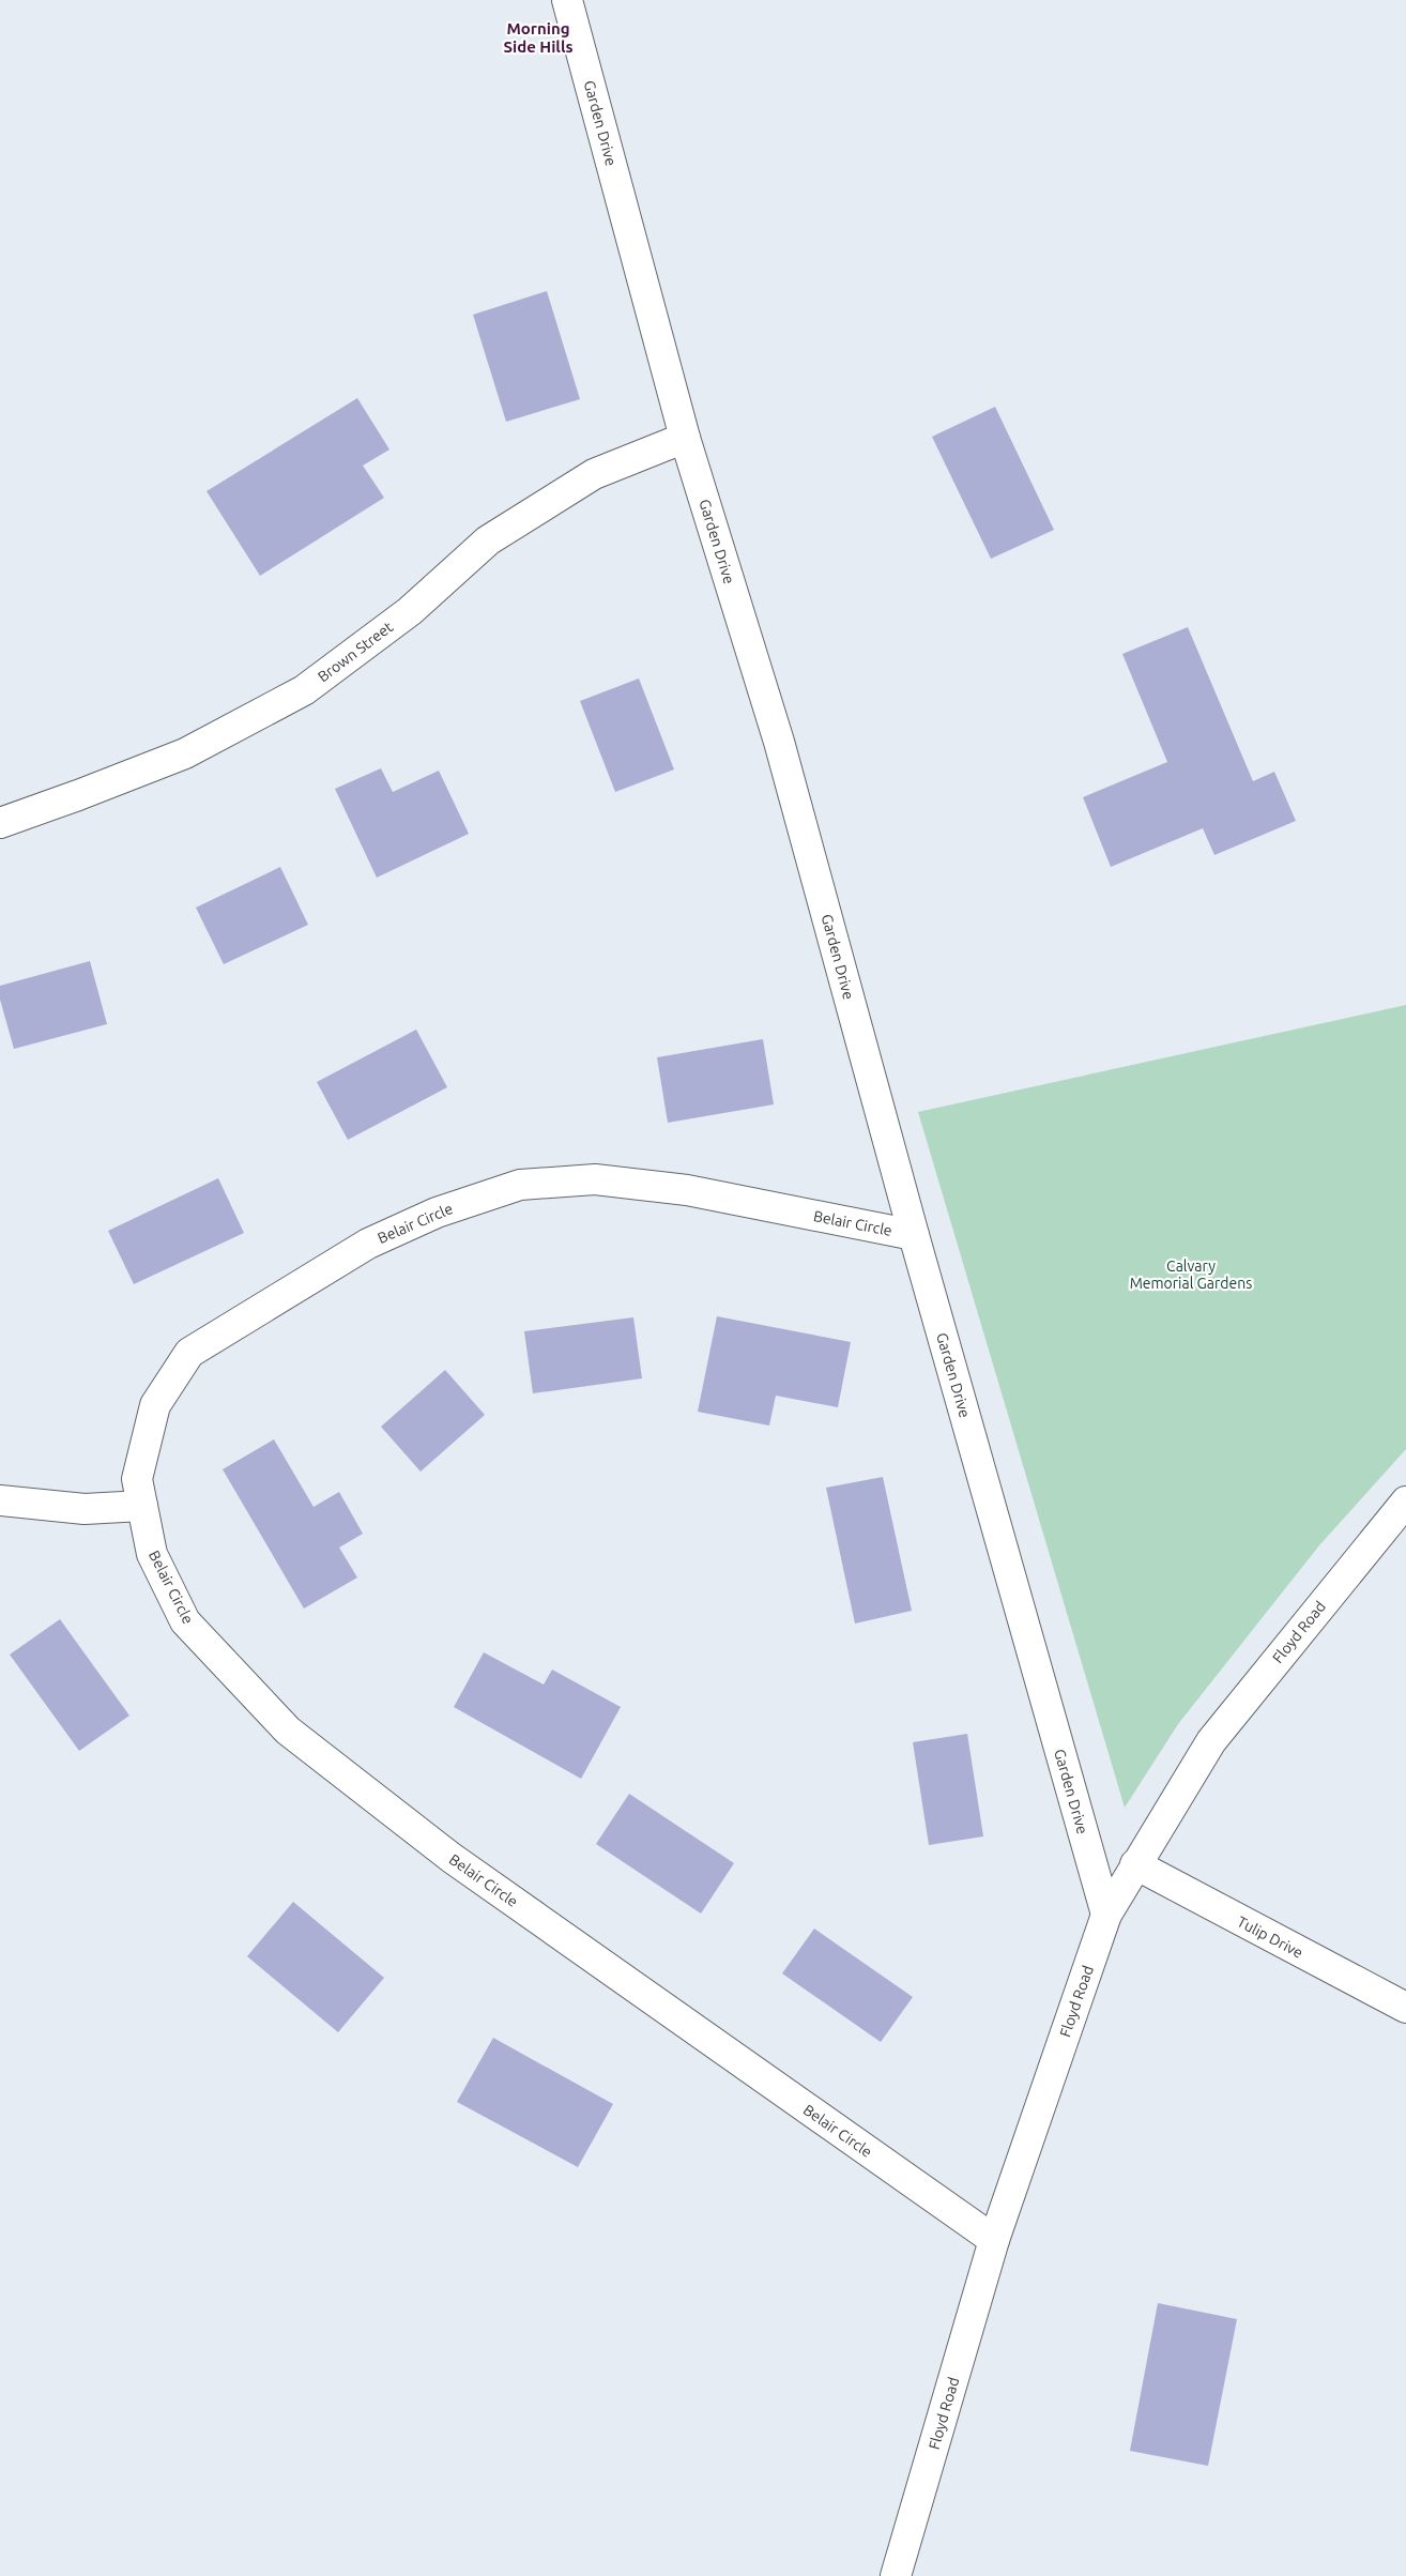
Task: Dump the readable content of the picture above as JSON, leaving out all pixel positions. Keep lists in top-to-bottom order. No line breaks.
{"streets":{"street":["Garden Drive","Brown Street","Belair Circle","Floyd Road","Tulip Drive"]},"crossings":[["Garden Drive","Brown Street"],["Garden Drive","Belair Circle"],["Garden Drive","Floyd Road"],["Belair Circle","Floyd Road"],["Floyd Road","Tulip Drive"]],"districts":["Morning Side Hills"],"parks":["Calvary Memorial Gardens"]}
